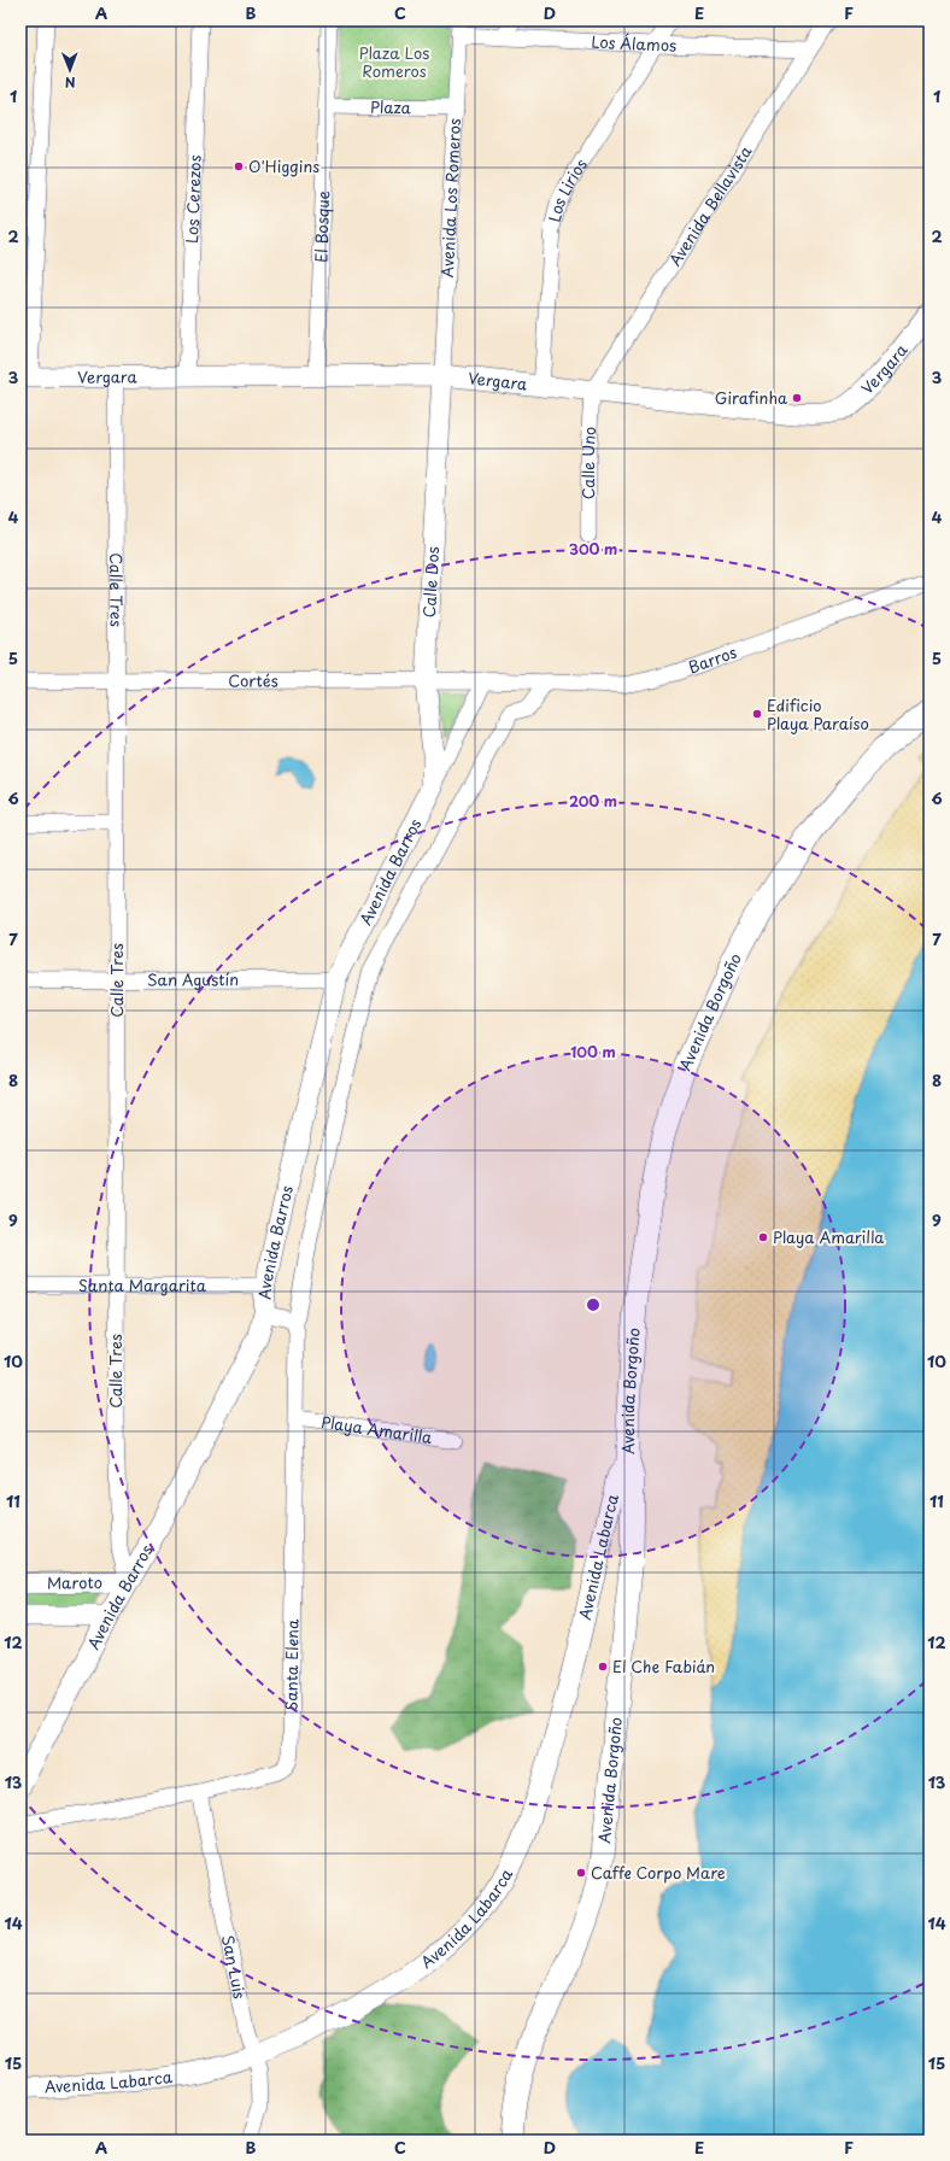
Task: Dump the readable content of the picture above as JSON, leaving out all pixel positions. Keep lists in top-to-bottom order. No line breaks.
{"streets":{"main road":["Avenida Borgoño"],"street":["Los Álamos","Plaza","Los Lirios","Avenida Los Romeros","Los Cerezos","Avenida Bellavista","El Bosque","Vergara","Calle Uno","Calle Dos","Calle Tres","Barros","Cortés","Avenida Barros","San Agustín","Santa Margarita","Playa Amarilla","Avenida Labarca","Maroto","Santa Elena","San Luis"]},"crossings":[["Los Álamos","Los Lirios"],["Los Álamos","Avenida Los Romeros"],["Los Álamos","Avenida Bellavista"],["Plaza","Avenida Los Romeros"],["Plaza","El Bosque"],["Los Lirios","Vergara"],["Avenida Los Romeros","Vergara"],["Avenida Los Romeros","Calle Dos"],["Los Cerezos","Vergara"],["Avenida Bellavista","Vergara"],["Avenida Bellavista","Calle Uno"],["El Bosque","Vergara"],["Vergara","Calle Uno"],["Vergara","Calle Dos"],["Vergara","Calle Tres"],["Calle Dos","Cortés"],["Calle Dos","Avenida Barros"],["Calle Tres","Cortés"],["Calle Tres","Avenida Barros"],["Calle Tres","San Agustín"],["Calle Tres","Santa Margarita"],["Calle Tres","Maroto"],["Barros","Cortés"],["Barros","Avenida Barros"],["Cortés","Avenida Barros"],["Avenida Barros","San Agustín"],["Avenida Barros","Santa Margarita"],["Avenida Barros","Maroto"],["Avenida Barros","Santa Elena"],["Avenida Borgoño","Avenida Labarca"],["Playa Amarilla","Santa Elena"],["Avenida Labarca","San Luis"],["Santa Elena","San Luis"]],"parks":["Plaza Los Romeros"],"places":["O'Higgins","Girafinha","Edificio Playa Paraíso","Playa Amarilla","El Che Fabián","Caffe Corpo Mare"],"north":"bottom","grid":{"columns":["A","B","C","D","E","F"],"rows":["1","2","3","4","5","6","7","8","9","10","11","12","13","14","15"]},"rings":["300 m","200 m","100 m"]}
